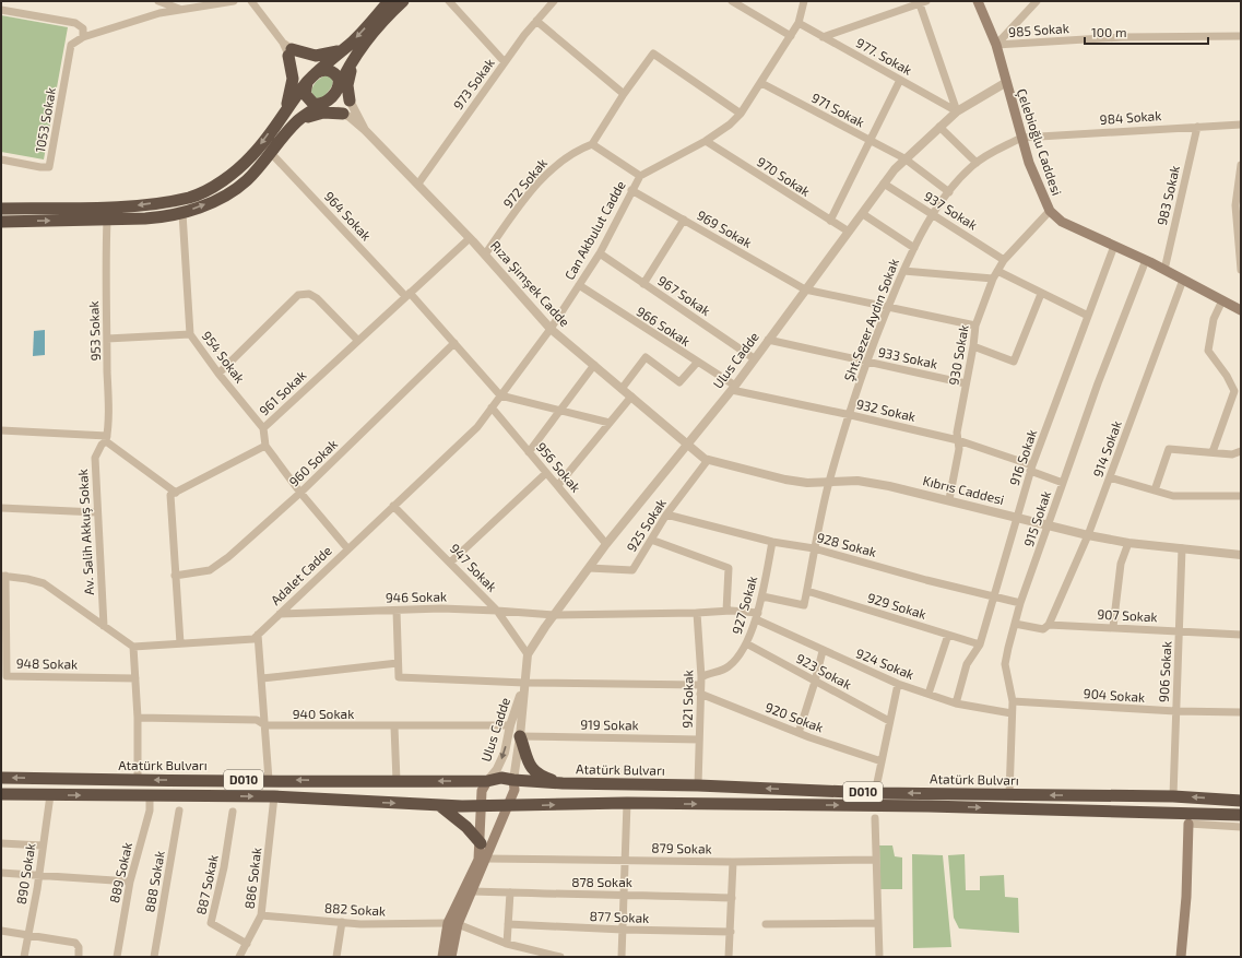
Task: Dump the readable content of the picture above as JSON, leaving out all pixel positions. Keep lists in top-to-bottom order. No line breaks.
{"streets":{"highway":["Atatürk Bulvarı","D010"],"main road":["Çelebioğlu Caddesi"],"street":["985 Sokak","977. Sokak","973 Sokak","971 Sokak","984 Sokak","1053 Sokak","970 Sokak","972 Sokak","983 Sokak","937 Sokak","964 Sokak","969 Sokak","Can Akbulut Cadde","Rıza Şimşek Cadde","967 Sokak","Şht.Sezer Aydın Sokak","966 Sokak","953 Sokak","930 Sokak","954 Sokak","933 Sokak","Ulus Cadde","961 Sokak","932 Sokak","914 Sokak","916 Sokak","960 Sokak","956 Sokak","Kıbrıs Caddesi","915 Sokak","925 Sokak","Av. Salih Akkuş Sokak","928 Sokak","947 Sokak","Adalet Cadde","946 Sokak","927 Sokak","929 Sokak","907 Sokak","948 Sokak","924 Sokak","923 Sokak","906 Sokak","904 Sokak","921 Sokak","940 Sokak","920 Sokak","919 Sokak","879 Sokak","889 Sokak","890 Sokak","886 Sokak","888 Sokak","878 Sokak","887 Sokak","882 Sokak","877 Sokak"]},"crossings":[["985 Sokak","Çelebioğlu Caddesi"],["977. Sokak","Can Akbulut Cadde"],["977. Sokak","Ulus Cadde"],["973 Sokak","Rıza Şimşek Cadde"],["971 Sokak","Can Akbulut Cadde"],["971 Sokak","Şht.Sezer Aydın Sokak"],["971 Sokak","Ulus Cadde"],["984 Sokak","Çelebioğlu Caddesi"],["984 Sokak","983 Sokak"],["984 Sokak","Şht.Sezer Aydın Sokak"],["Çelebioğlu Caddesi","983 Sokak"],["Çelebioğlu Caddesi","Şht.Sezer Aydın Sokak"],["Çelebioğlu Caddesi","930 Sokak"],["Çelebioğlu Caddesi","Ulus Cadde"],["Çelebioğlu Caddesi","914 Sokak"],["Çelebioğlu Caddesi","916 Sokak"],["Çelebioğlu Caddesi","915 Sokak"],["970 Sokak","Can Akbulut Cadde"],["970 Sokak","Ulus Cadde"],["972 Sokak","Rıza Şimşek Cadde"],["937 Sokak","Şht.Sezer Aydın Sokak"],["937 Sokak","930 Sokak"],["937 Sokak","Ulus Cadde"],["964 Sokak","961 Sokak"],["964 Sokak","960 Sokak"],["964 Sokak","Adalet Cadde"],["969 Sokak","Can Akbulut Cadde"],["969 Sokak","Şht.Sezer Aydın Sokak"],["969 Sokak","930 Sokak"],["969 Sokak","Ulus Cadde"],["Can Akbulut Cadde","Rıza Şimşek Cadde"],["Can Akbulut Cadde","967 Sokak"],["Can Akbulut Cadde","966 Sokak"],["Can Akbulut Cadde","Adalet Cadde"],["Rıza Şimşek Cadde","Ulus Cadde"],["Rıza Şimşek Cadde","961 Sokak"],["Rıza Şimşek Cadde","Kıbrıs Caddesi"],["Rıza Şimşek Cadde","Adalet Cadde"],["967 Sokak","Ulus Cadde"],["Şht.Sezer Aydın Sokak","933 Sokak"],["Şht.Sezer Aydın Sokak","932 Sokak"],["Şht.Sezer Aydın Sokak","Kıbrıs Caddesi"],["Şht.Sezer Aydın Sokak","928 Sokak"],["Şht.Sezer Aydın Sokak","927 Sokak"],["Şht.Sezer Aydın Sokak","929 Sokak"],["966 Sokak","Ulus Cadde"],["966 Sokak","932 Sokak"],["953 Sokak","Av. Salih Akkuş Sokak"],["930 Sokak","933 Sokak"],["930 Sokak","932 Sokak"],["930 Sokak","Kıbrıs Caddesi"],["954 Sokak","961 Sokak"],["933 Sokak","Ulus Cadde"],["Ulus Cadde","932 Sokak"],["Ulus Cadde","956 Sokak"],["Ulus Cadde","Kıbrıs Caddesi"],["Ulus Cadde","925 Sokak"],["Ulus Cadde","947 Sokak"],["Ulus Cadde","946 Sokak"],["Ulus Cadde","924 Sokak"],["Ulus Cadde","940 Sokak"],["Ulus Cadde","919 Sokak"],["Ulus Cadde","Atatürk Bulvarı"],["932 Sokak","916 Sokak"],["932 Sokak","915 Sokak"],["914 Sokak","Kıbrıs Caddesi"],["914 Sokak","907 Sokak"],["916 Sokak","Kıbrıs Caddesi"],["916 Sokak","928 Sokak"],["916 Sokak","929 Sokak"],["916 Sokak","924 Sokak"],["956 Sokak","Adalet Cadde"],["Kıbrıs Caddesi","915 Sokak"],["Kıbrıs Caddesi","925 Sokak"],["Kıbrıs Caddesi","906 Sokak"],["915 Sokak","928 Sokak"],["915 Sokak","907 Sokak"],["915 Sokak","924 Sokak"],["915 Sokak","904 Sokak"],["915 Sokak","Atatürk Bulvarı"],["925 Sokak","928 Sokak"],["928 Sokak","927 Sokak"],["947 Sokak","Adalet Cadde"],["947 Sokak","946 Sokak"],["Adalet Cadde","946 Sokak"],["946 Sokak","924 Sokak"],["927 Sokak","924 Sokak"],["927 Sokak","923 Sokak"],["927 Sokak","921 Sokak"],["907 Sokak","906 Sokak"],["924 Sokak","921 Sokak"],["906 Sokak","904 Sokak"],["906 Sokak","Atatürk Bulvarı"],["921 Sokak","920 Sokak"],["921 Sokak","919 Sokak"],["921 Sokak","Atatürk Bulvarı"],["Atatürk Bulvarı","889 Sokak"],["Atatürk Bulvarı","890 Sokak"],["Atatürk Bulvarı","886 Sokak"],["886 Sokak","887 Sokak"],["886 Sokak","882 Sokak"]],"scale_bar":"100 m"}
